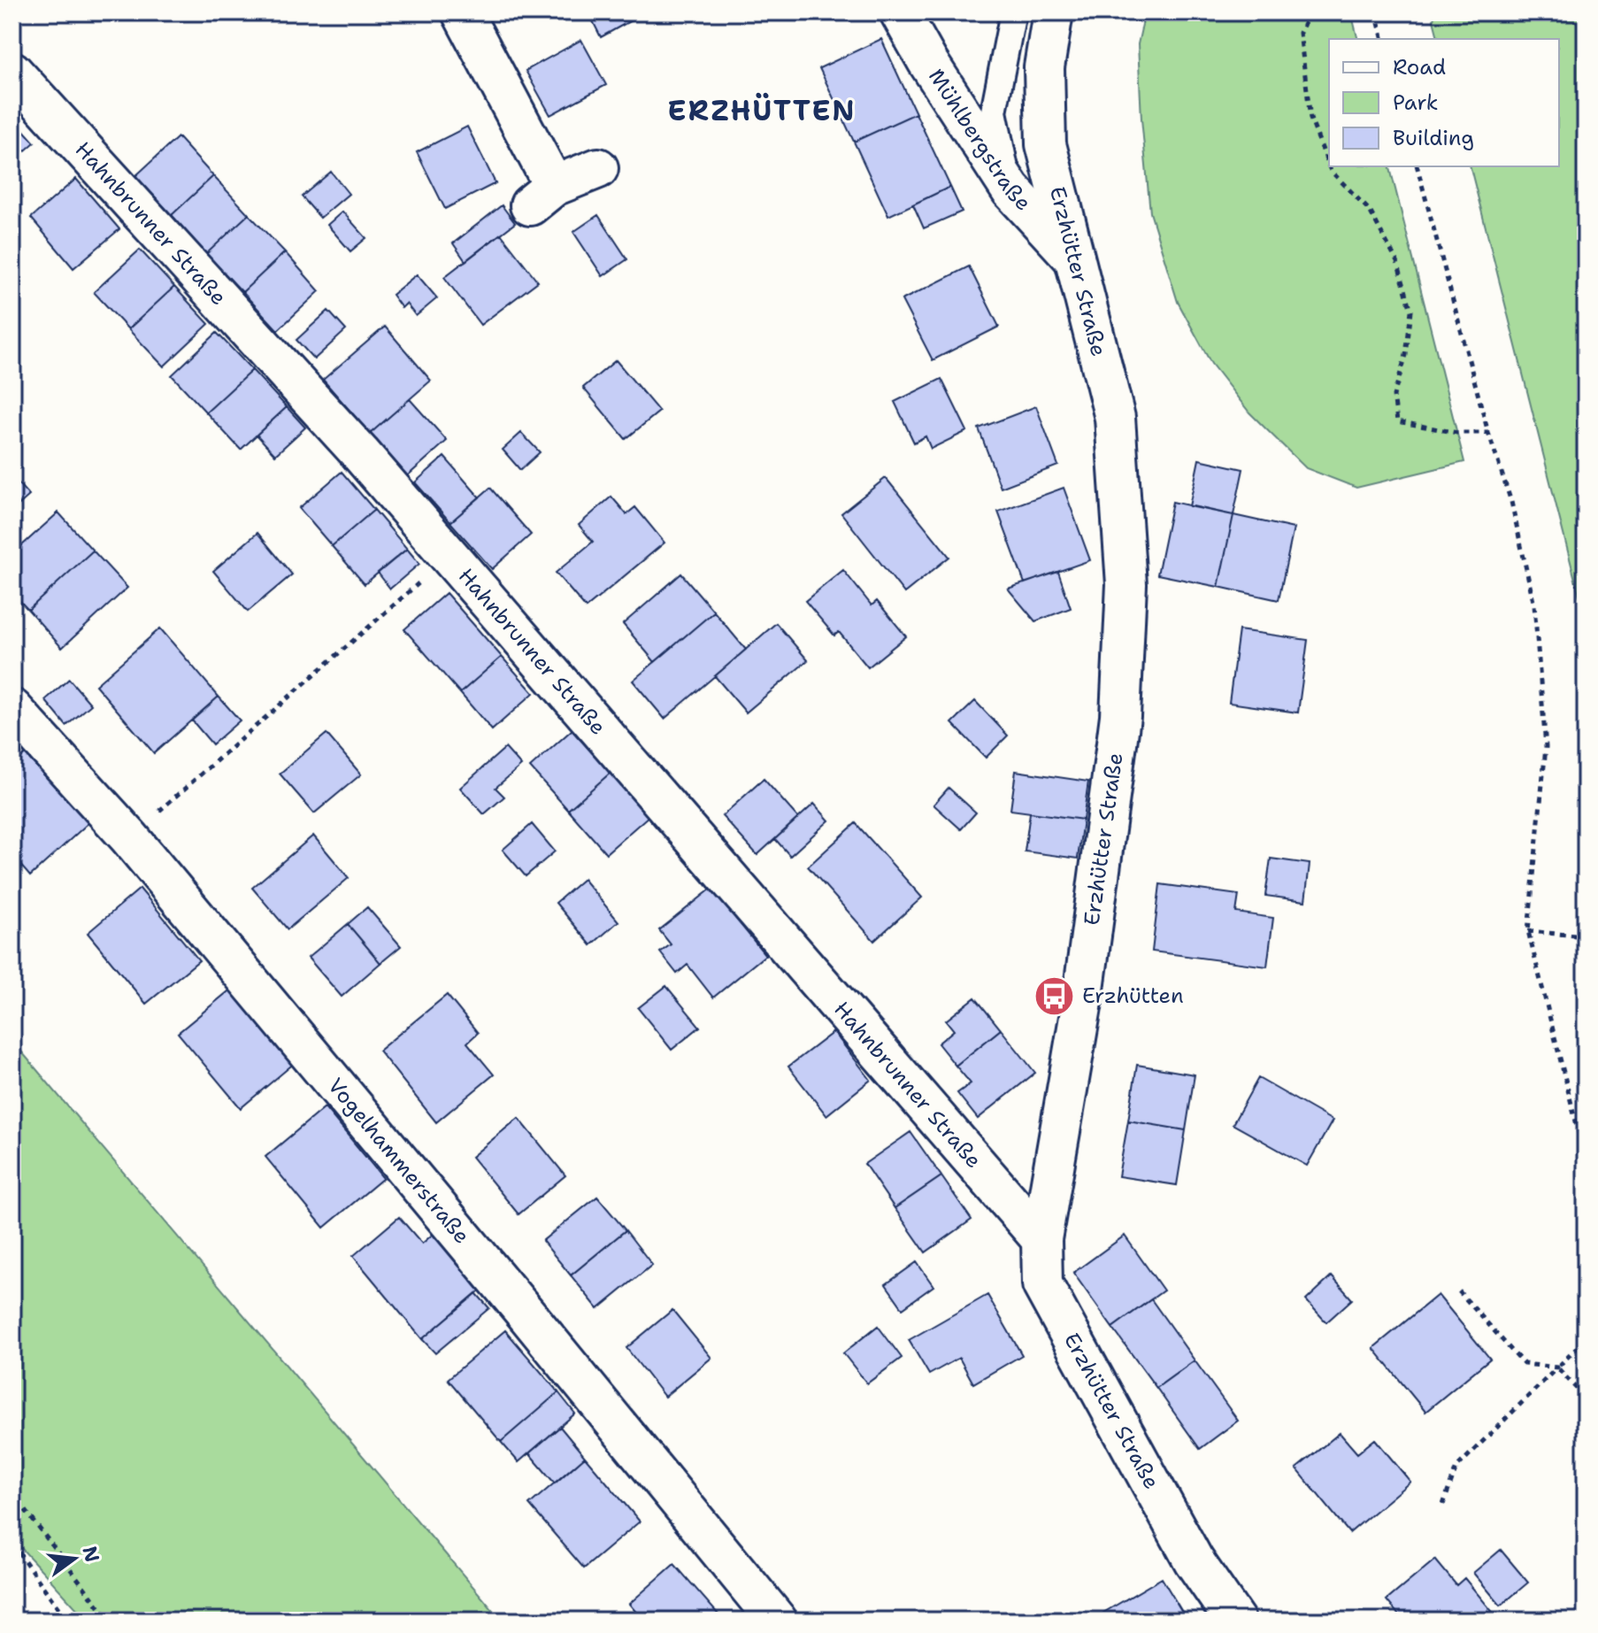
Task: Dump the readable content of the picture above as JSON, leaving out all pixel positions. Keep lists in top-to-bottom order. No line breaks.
{"streets":{"street":["Mühlbergstraße","Hahnbrunner Straße","Erzhütter Straße","Vogelhammerstraße"]},"crossings":[["Mühlbergstraße","Erzhütter Straße"],["Hahnbrunner Straße","Erzhütter Straße"]],"districts":["ERZHÜTTEN"],"places":{"bus stop":["Erzhütten"]},"legend":["Road","Park","Building"],"north":"right"}
